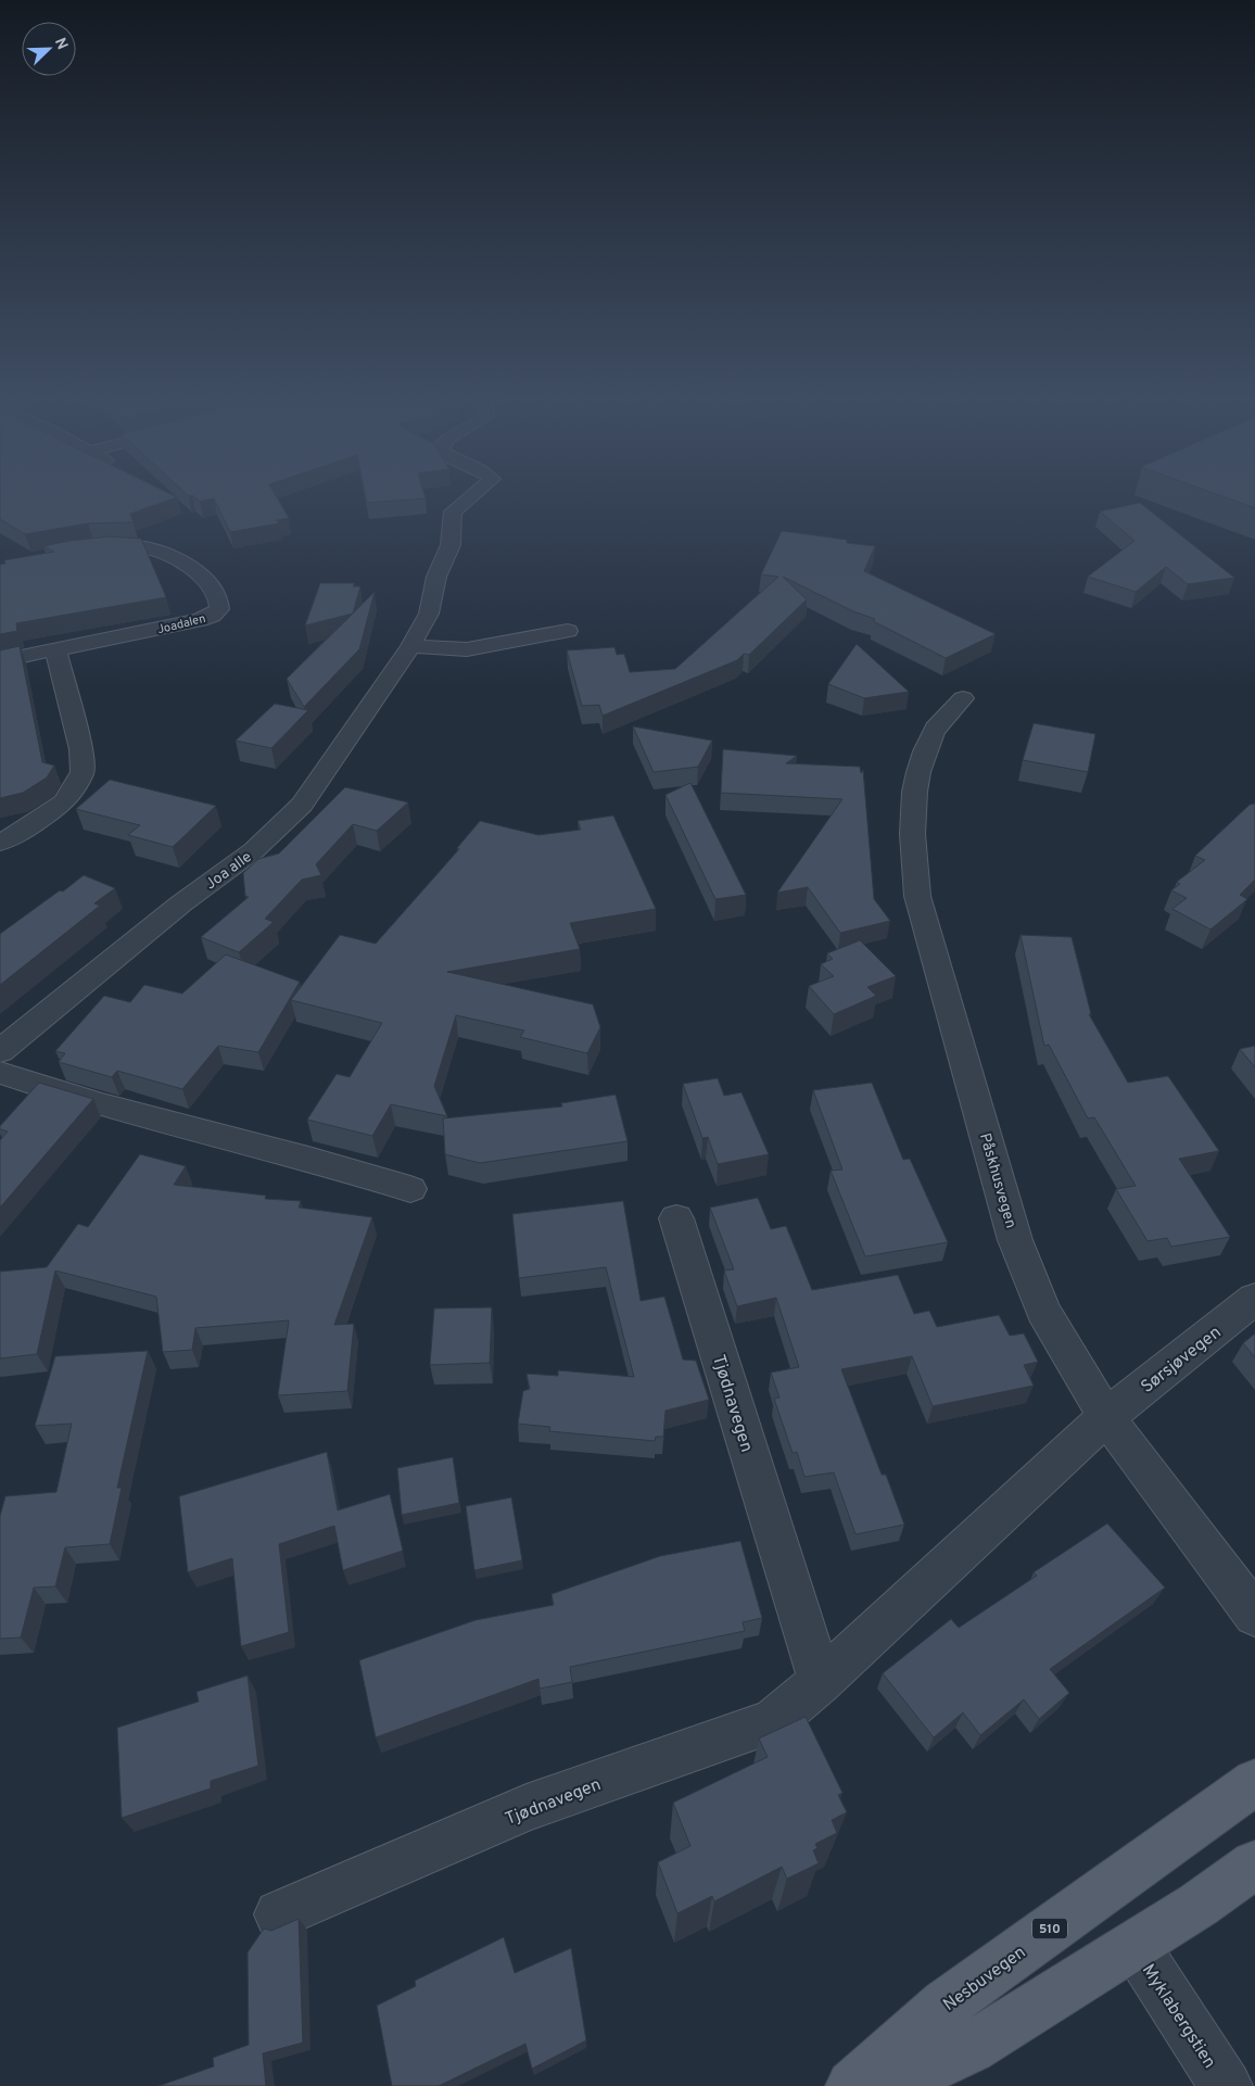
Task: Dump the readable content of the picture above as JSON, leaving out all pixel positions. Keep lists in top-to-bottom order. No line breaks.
{"streets":{"main road":["510","Nesbuvegen"],"street":["Joadalen","Joa alle","Påskhusvegen","Sørsjøvegen","Tjødnavegen","Myklabergstien"]},"crossings":[["Påskhusvegen","Sørsjøvegen"],["Påskhusvegen","Tjødnavegen"],["Sørsjøvegen","Tjødnavegen"]],"north":"top right"}
